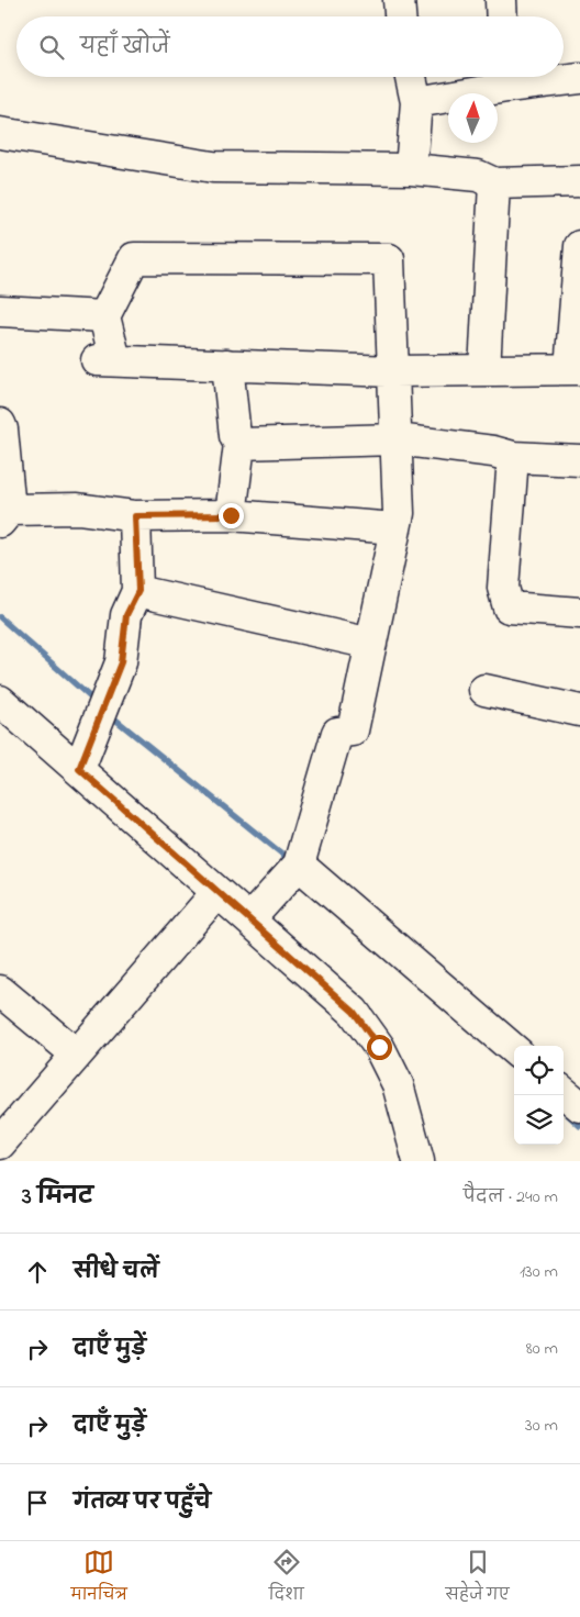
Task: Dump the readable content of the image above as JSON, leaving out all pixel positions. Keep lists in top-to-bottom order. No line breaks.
{"north":"top","page":{"search":"यहाँ खोजें","heading":["3 मिनट","पैदल · 240 m"],"list":[["सीधे चलें","130 m"],["दाएँ मुड़ें","80 m"],["दाएँ मुड़ें","30 m"],"गंतव्य पर पहुँचे"],"nav":["मानचित्र","दिशा","सहेजे गए"]}}
